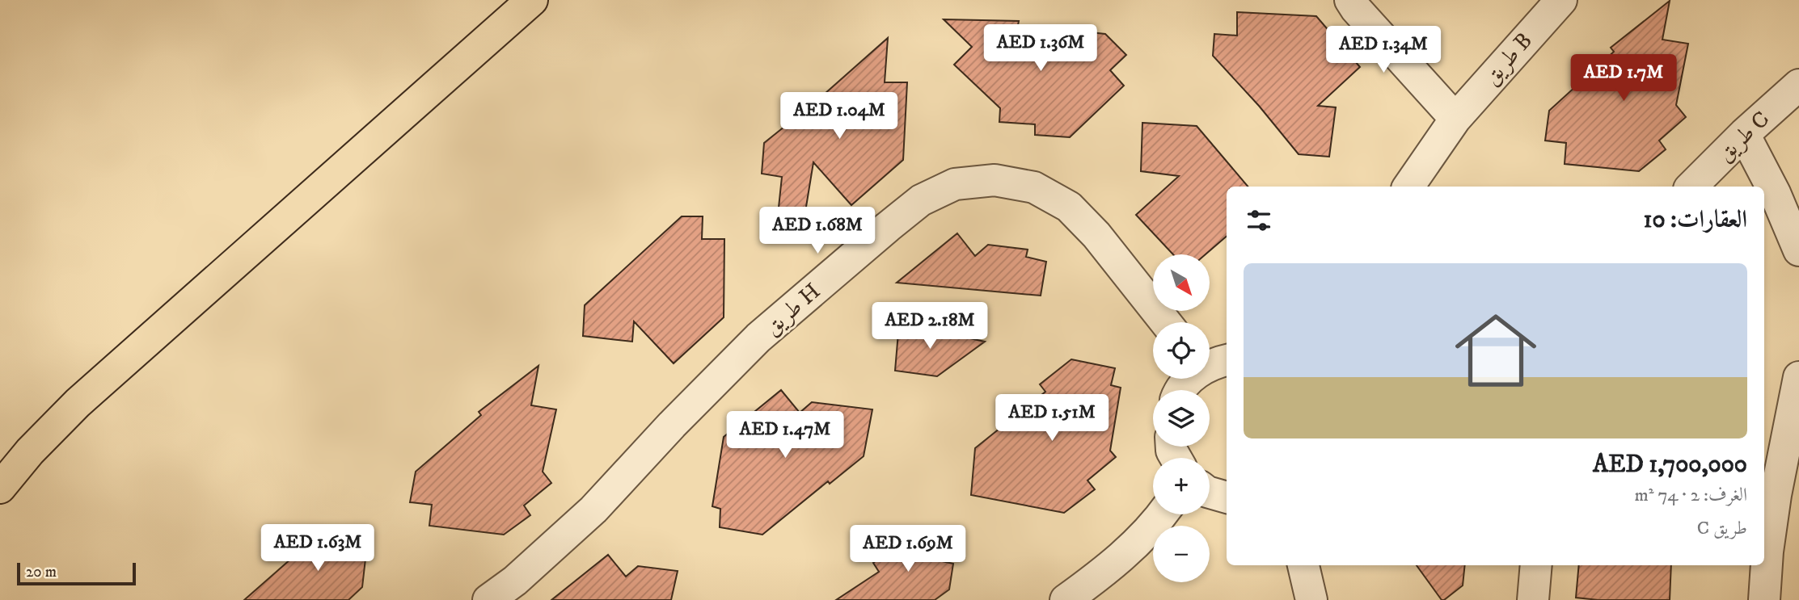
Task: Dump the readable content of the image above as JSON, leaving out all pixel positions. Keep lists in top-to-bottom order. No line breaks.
{"streets":{"street":["طريق B","طريق C","طريق H"]},"scale_bar":"20 m","north":"bottom right","page":{"price":["AED 1.36M","AED 1.34M","AED 1.7M","AED 1.04M","AED 1.68M","AED 2.18M","AED 1.51M","AED 1.47M","AED 1.63M","AED 1.69M"],"heading":"العقارات: 10","map_buttons":["+","−"],"list":[{"name":"AED 1,700,000","note":"الغرف: 2 · 74 m² · طريق C"}],"scale":"20 m"}}
